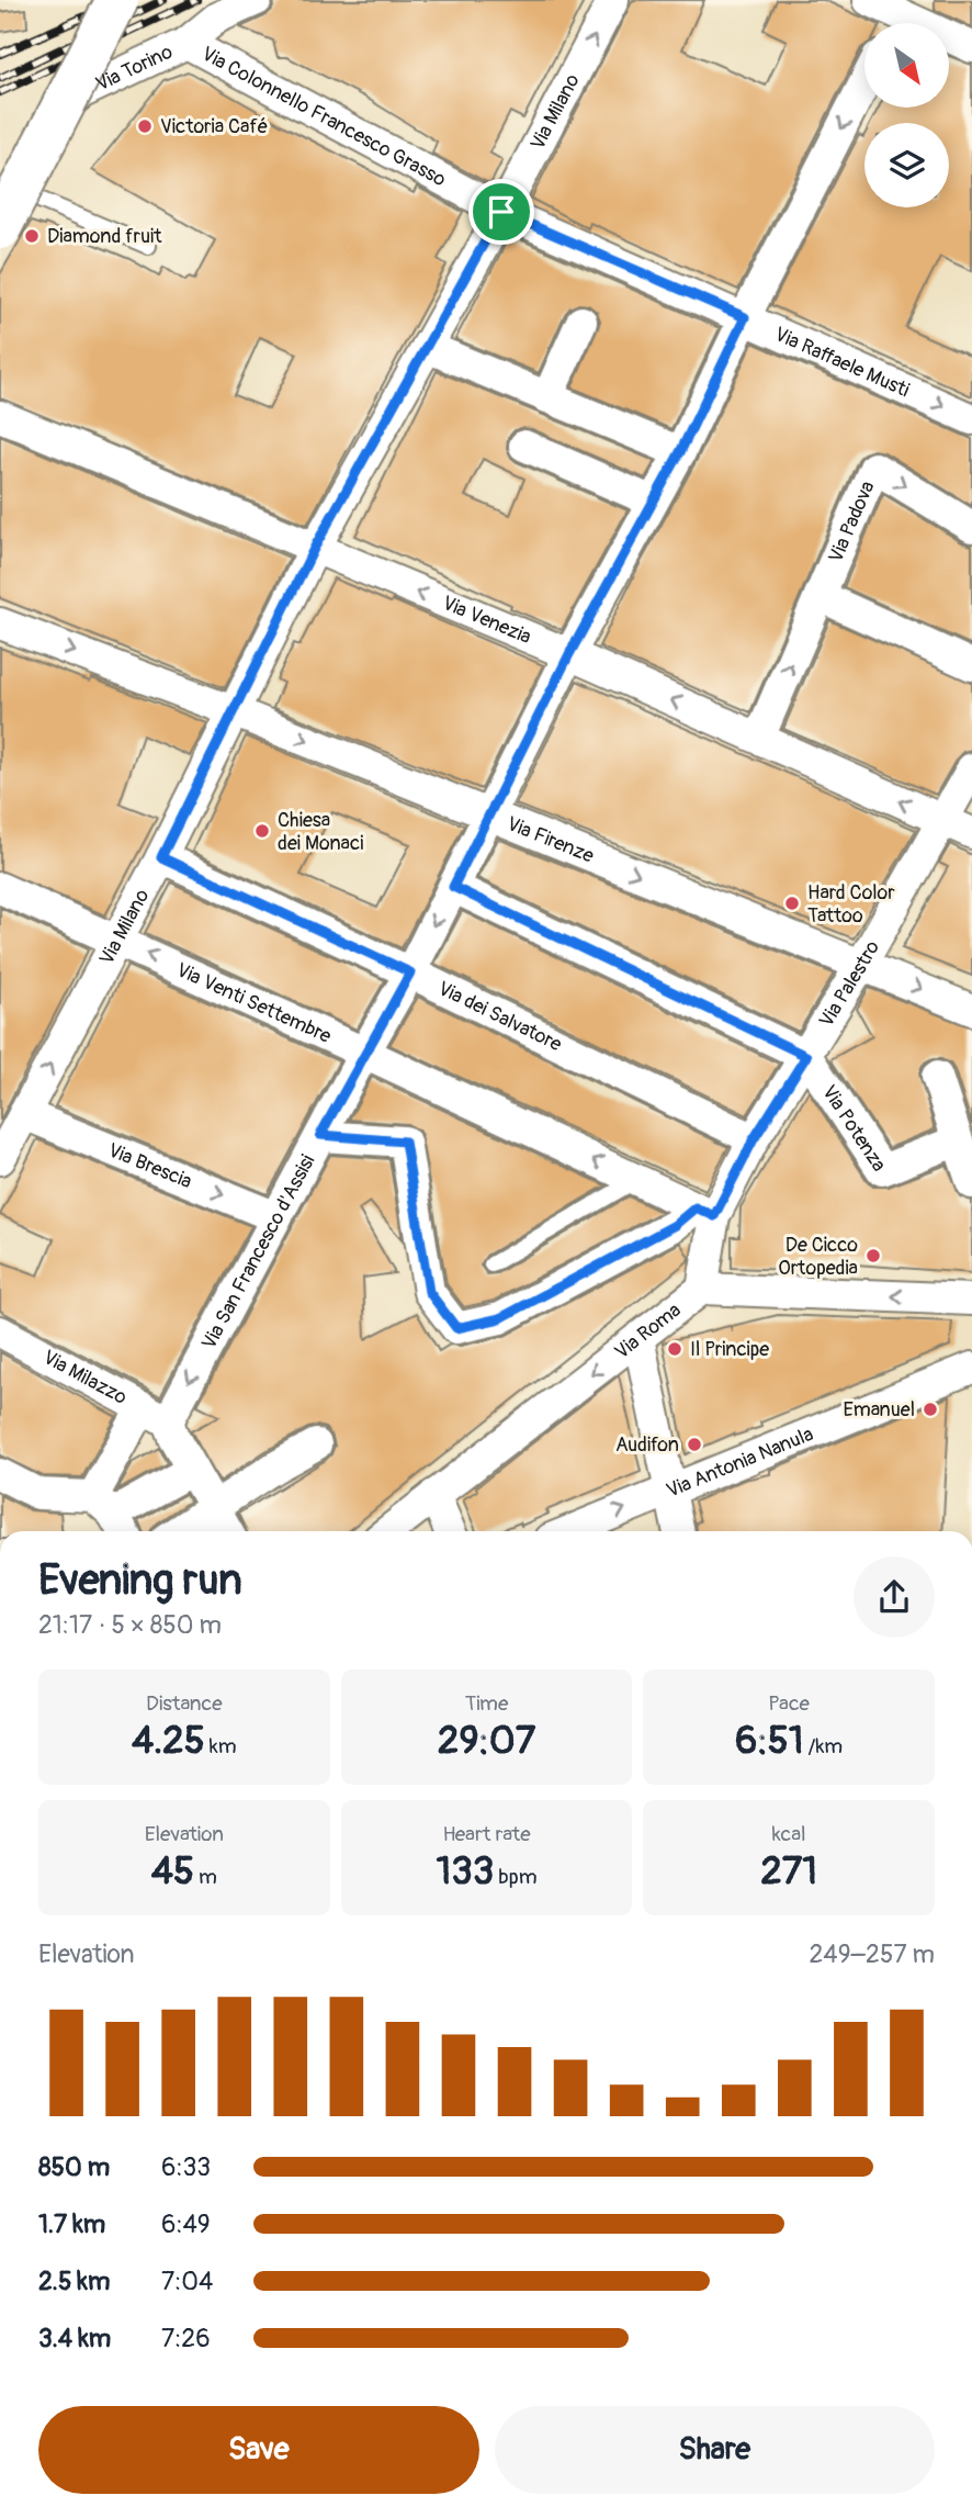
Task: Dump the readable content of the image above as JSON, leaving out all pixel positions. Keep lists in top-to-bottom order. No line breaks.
{"streets":{"street":["Via Torino","Via Milano","Via Colonnello Francesco Grasso","Via Raffaele Musti","Via Padova","Via Venezia","Via Firenze","Via Palestro","Via Venti Settembre","Via dei Salvatore","Via Potenza","Via Brescia","Via San Francesco d'Assisi","Via Roma","Via Milazzo","Via Antonia Nanula"]},"crossings":[["Via Torino","Via Colonnello Francesco Grasso"],["Via Milano","Via Colonnello Francesco Grasso"],["Via Milano","Via Raffaele Musti"],["Via Milano","Via Venezia"],["Via Milano","Via Firenze"],["Via Milano","Via Venti Settembre"],["Via Milano","Via dei Salvatore"],["Via Milano","Via Brescia"],["Via Colonnello Francesco Grasso","Via Raffaele Musti"],["Via Raffaele Musti","Via San Francesco d'Assisi"],["Via Padova","Via Venezia"],["Via Venezia","Via Palestro"],["Via Venezia","Via San Francesco d'Assisi"],["Via Firenze","Via Palestro"],["Via Firenze","Via San Francesco d'Assisi"],["Via Palestro","Via Venti Settembre"],["Via Palestro","Via dei Salvatore"],["Via Palestro","Via Potenza"],["Via Palestro","Via Roma"],["Via Venti Settembre","Via San Francesco d'Assisi"],["Via dei Salvatore","Via San Francesco d'Assisi"],["Via Brescia","Via San Francesco d'Assisi"],["Via San Francesco d'Assisi","Via Milazzo"]],"one_way":["Via Raffaele Musti","Via Brescia","Via San Francesco d'Assisi","Via Roma"],"places":["Victoria Café","Diamond fruit","Chiesa dei Monaci","Hard Color Tattoo","De Cicco Ortopedia","Il Principe","Emanuel","Audifon"],"north":"bottom right","page":{"heading":["Evening run","21:17 · 5 × 850 m"],"stats":[["Distance","4.25 km"],["Time","29:07"],["Pace","6:51 /km"],["Elevation","45 m"],["Heart rate","133 bpm"],["kcal","271"]],"chart":["Elevation","249–257 m"],"list":[{"name":"850 m","note":"6:33"},{"name":"1.7 km","note":"6:49"},{"name":"2.5 km","note":"7:04"},{"name":"3.4 km","note":"7:26"}],"buttons":["Save","Share"]}}
